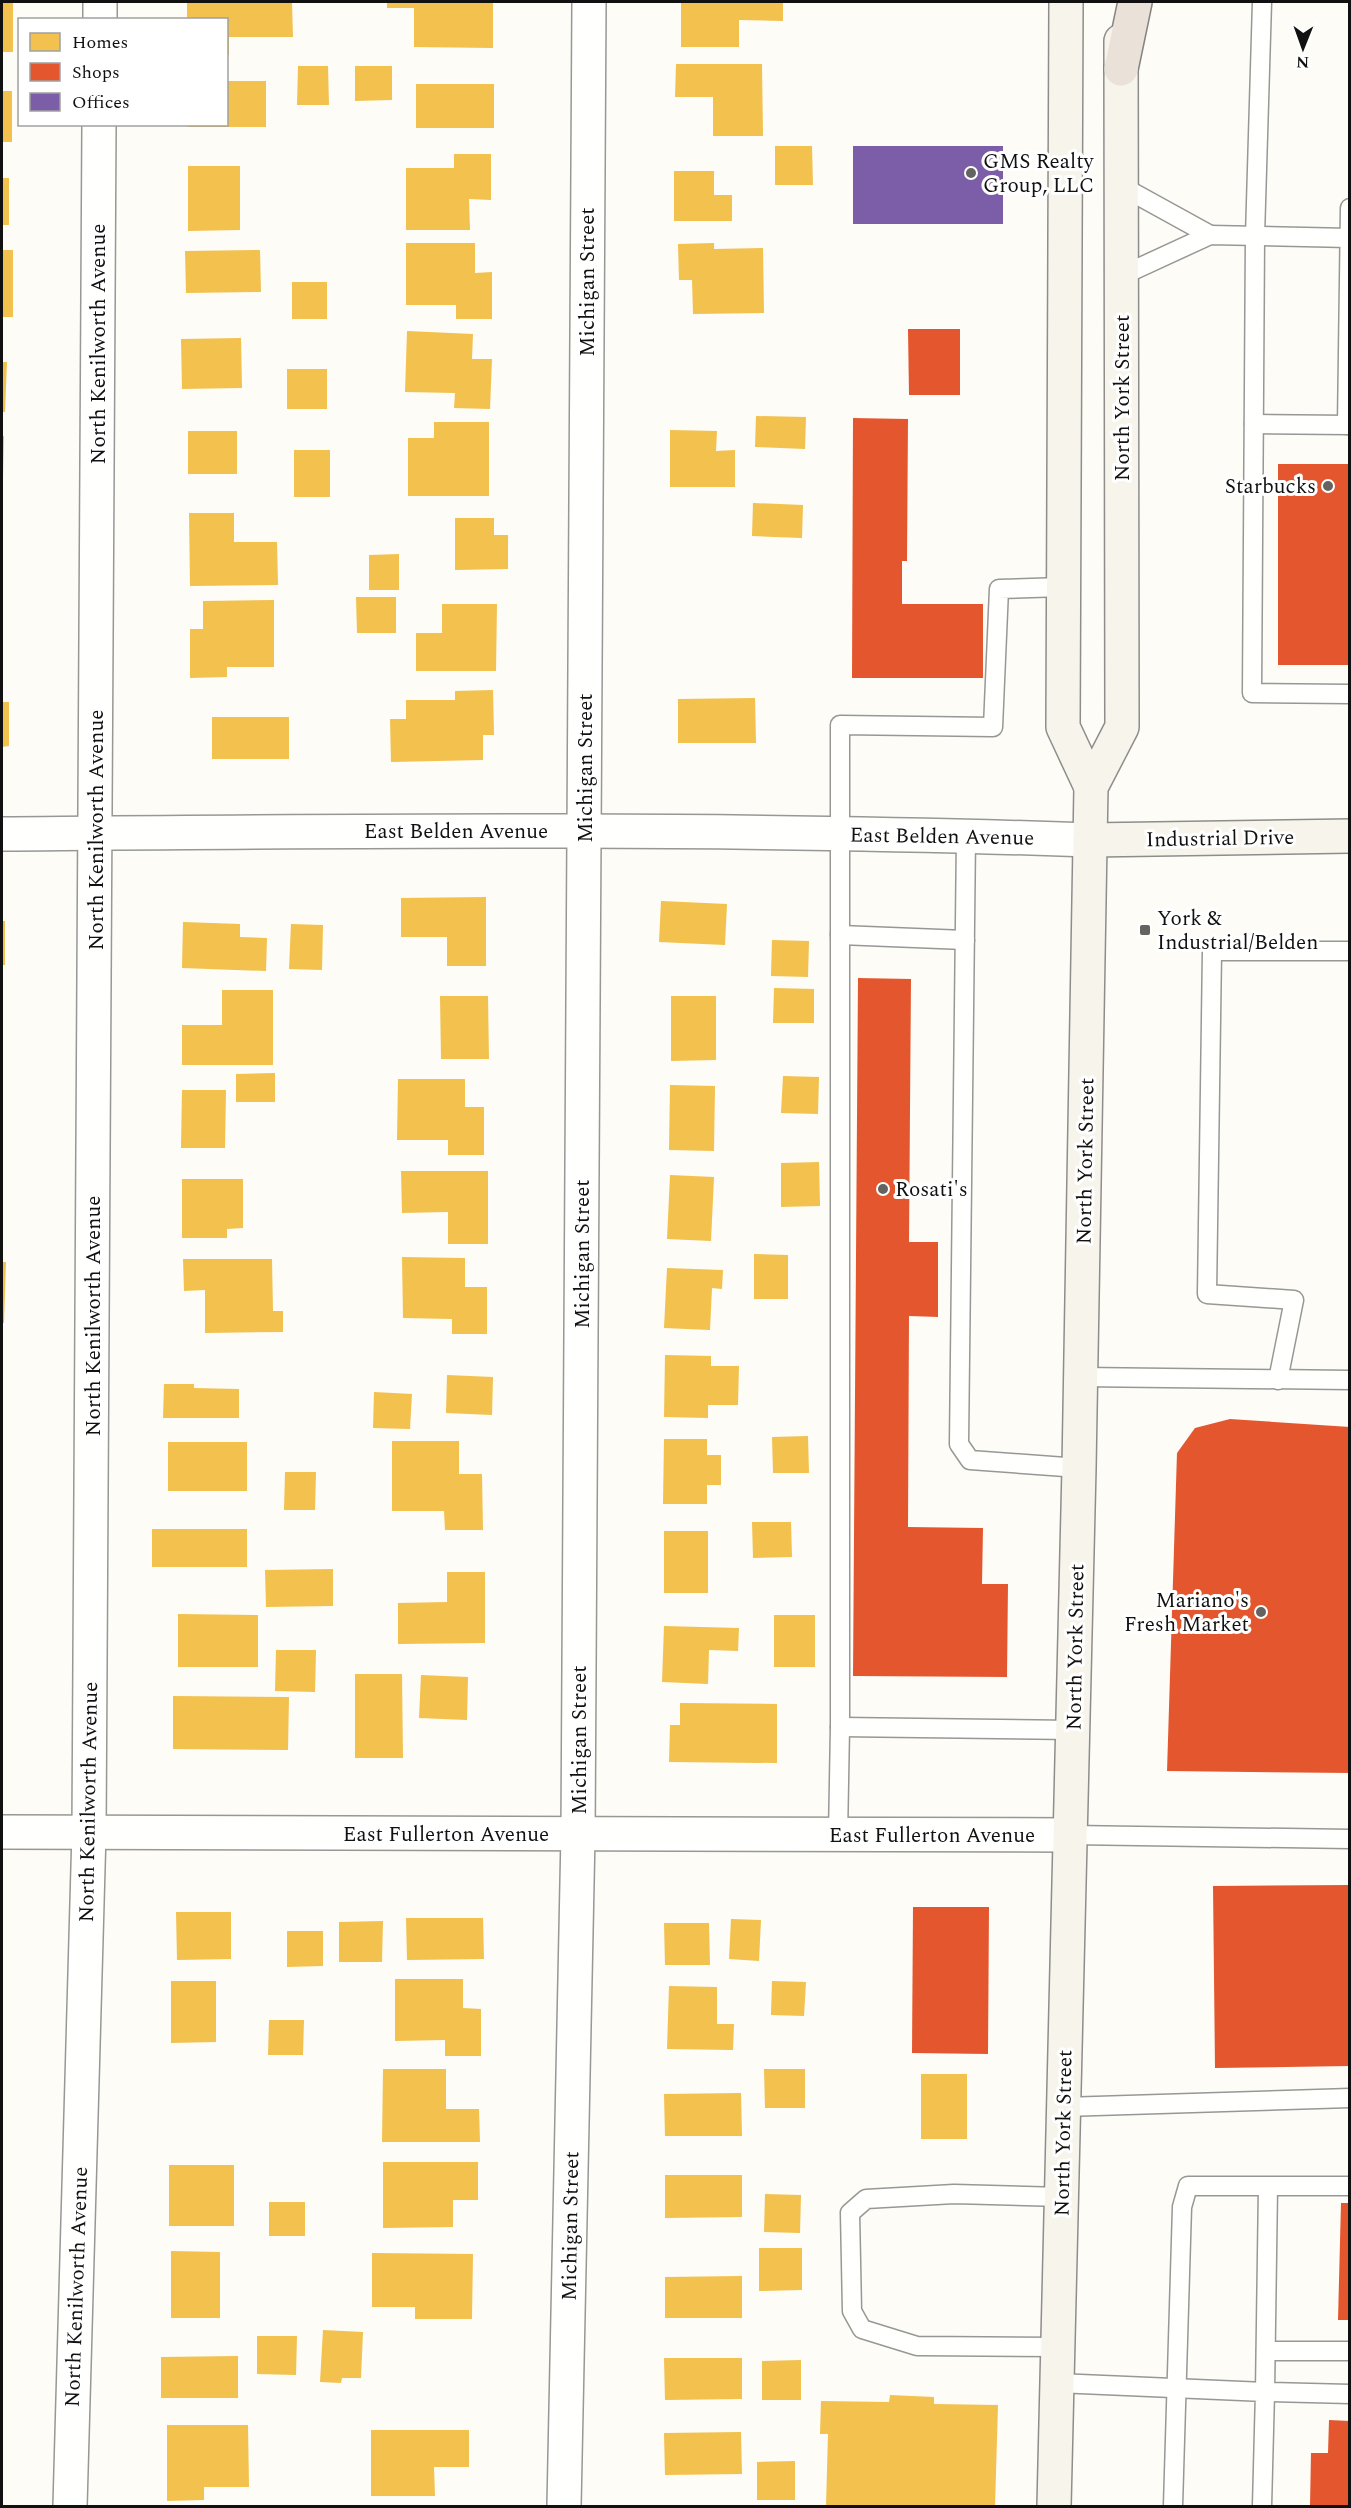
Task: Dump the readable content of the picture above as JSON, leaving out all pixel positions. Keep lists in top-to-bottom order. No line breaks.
{"streets":{"main road":["North York Street","Industrial Drive"],"street":["Michigan Street","North Kenilworth Avenue","East Belden Avenue","East Fullerton Avenue"]},"crossings":[["Michigan Street","East Belden Avenue"],["Michigan Street","East Fullerton Avenue"],["North Kenilworth Avenue","East Belden Avenue"],["North Kenilworth Avenue","East Fullerton Avenue"],["North York Street","East Belden Avenue"],["North York Street","Industrial Drive"],["North York Street","East Fullerton Avenue"],["East Belden Avenue","Industrial Drive"]],"places":{"other":["GMS Realty Group, LLC","Starbucks","Rosati's","Mariano's Fresh Market"],"transit":["York & Industrial/Belden"]},"legend":["Homes","Shops","Offices"],"north":"bottom"}
